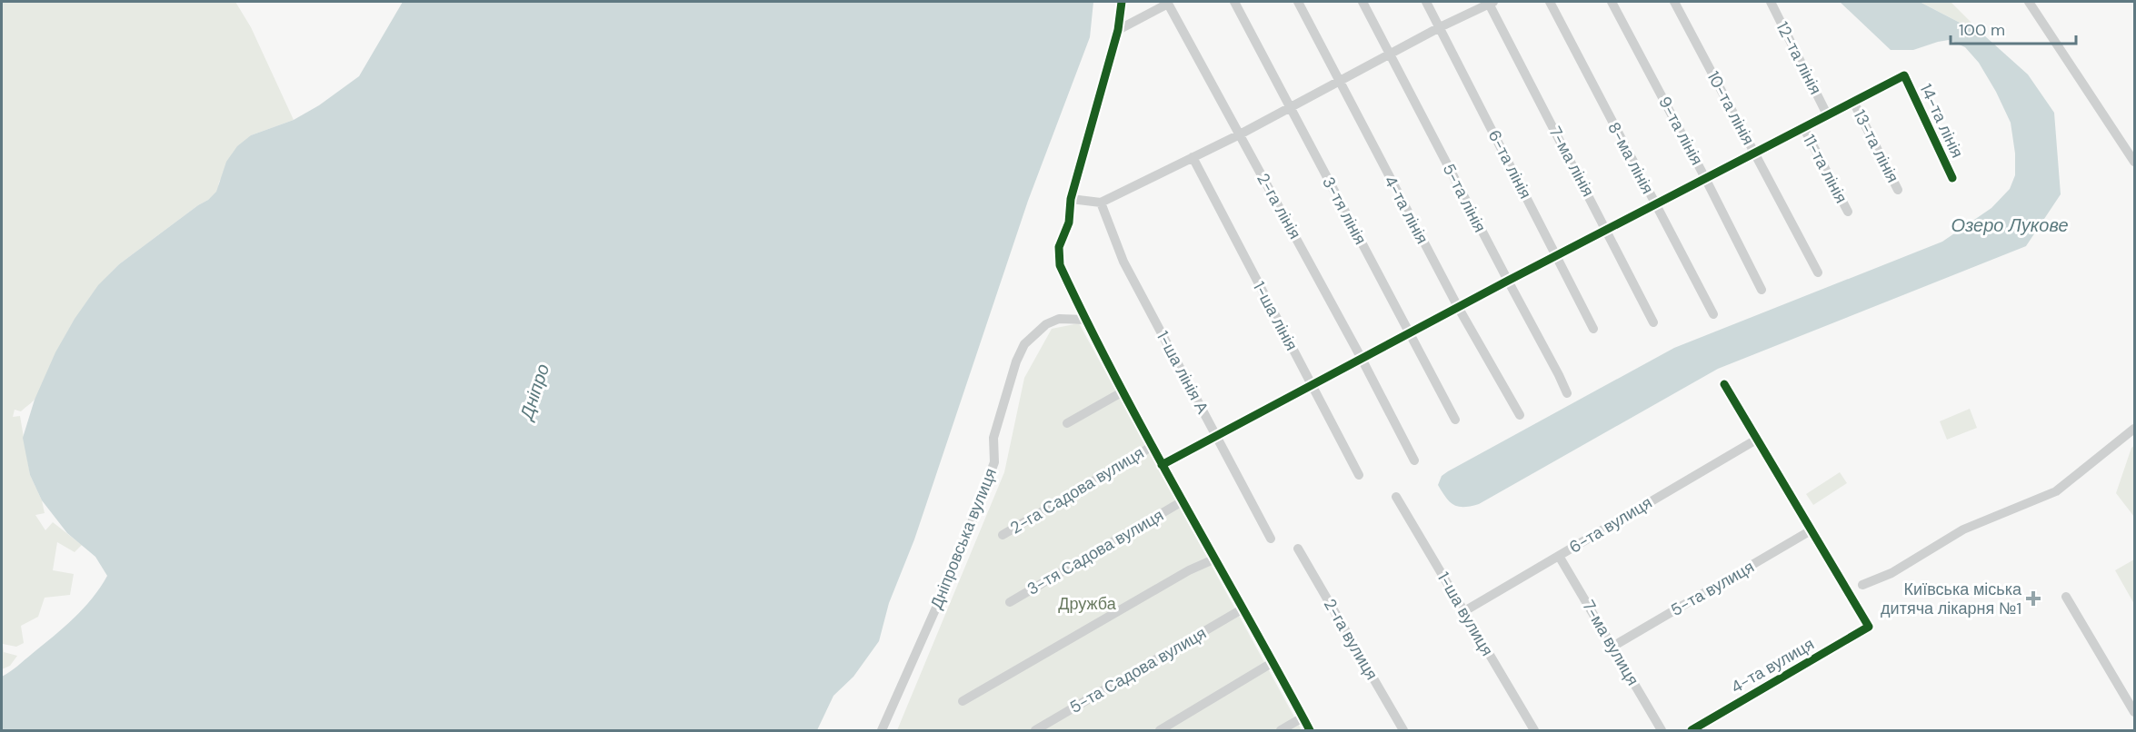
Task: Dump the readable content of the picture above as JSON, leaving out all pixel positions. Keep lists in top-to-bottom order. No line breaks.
{"streets":{"street":["12-та лінія","10-та лінія","14-та лінія","9-та лінія","13-та лінія","8-ма лінія","7-ма лінія","6-та лінія","11-та лінія","5-та лінія","2-га лінія","4-та лінія","3-тя лінія","1-ша лінія","1-ша лінія А","2-га Садова вулиця","6-та вулиця","Дніпровська вулиця","3-тя Садова вулиця","5-та вулиця","1-ша вулиця","2-га вулиця","7-ма вулиця","4-та вулиця","5-та Садова вулиця"]},"crossings":[["14-та лінія","13-та лінія"],["6-та вулиця","1-ша вулиця"],["6-та вулиця","7-ма вулиця"],["5-та вулиця","7-ма вулиця"],["5-та вулиця","4-та вулиця"]],"water":["Озеро Лукове","Дніпро"],"parks":["Дружба"],"places":{"health":["Київська міська дитяча лікарня №1"]},"scale_bar":"100 m"}
